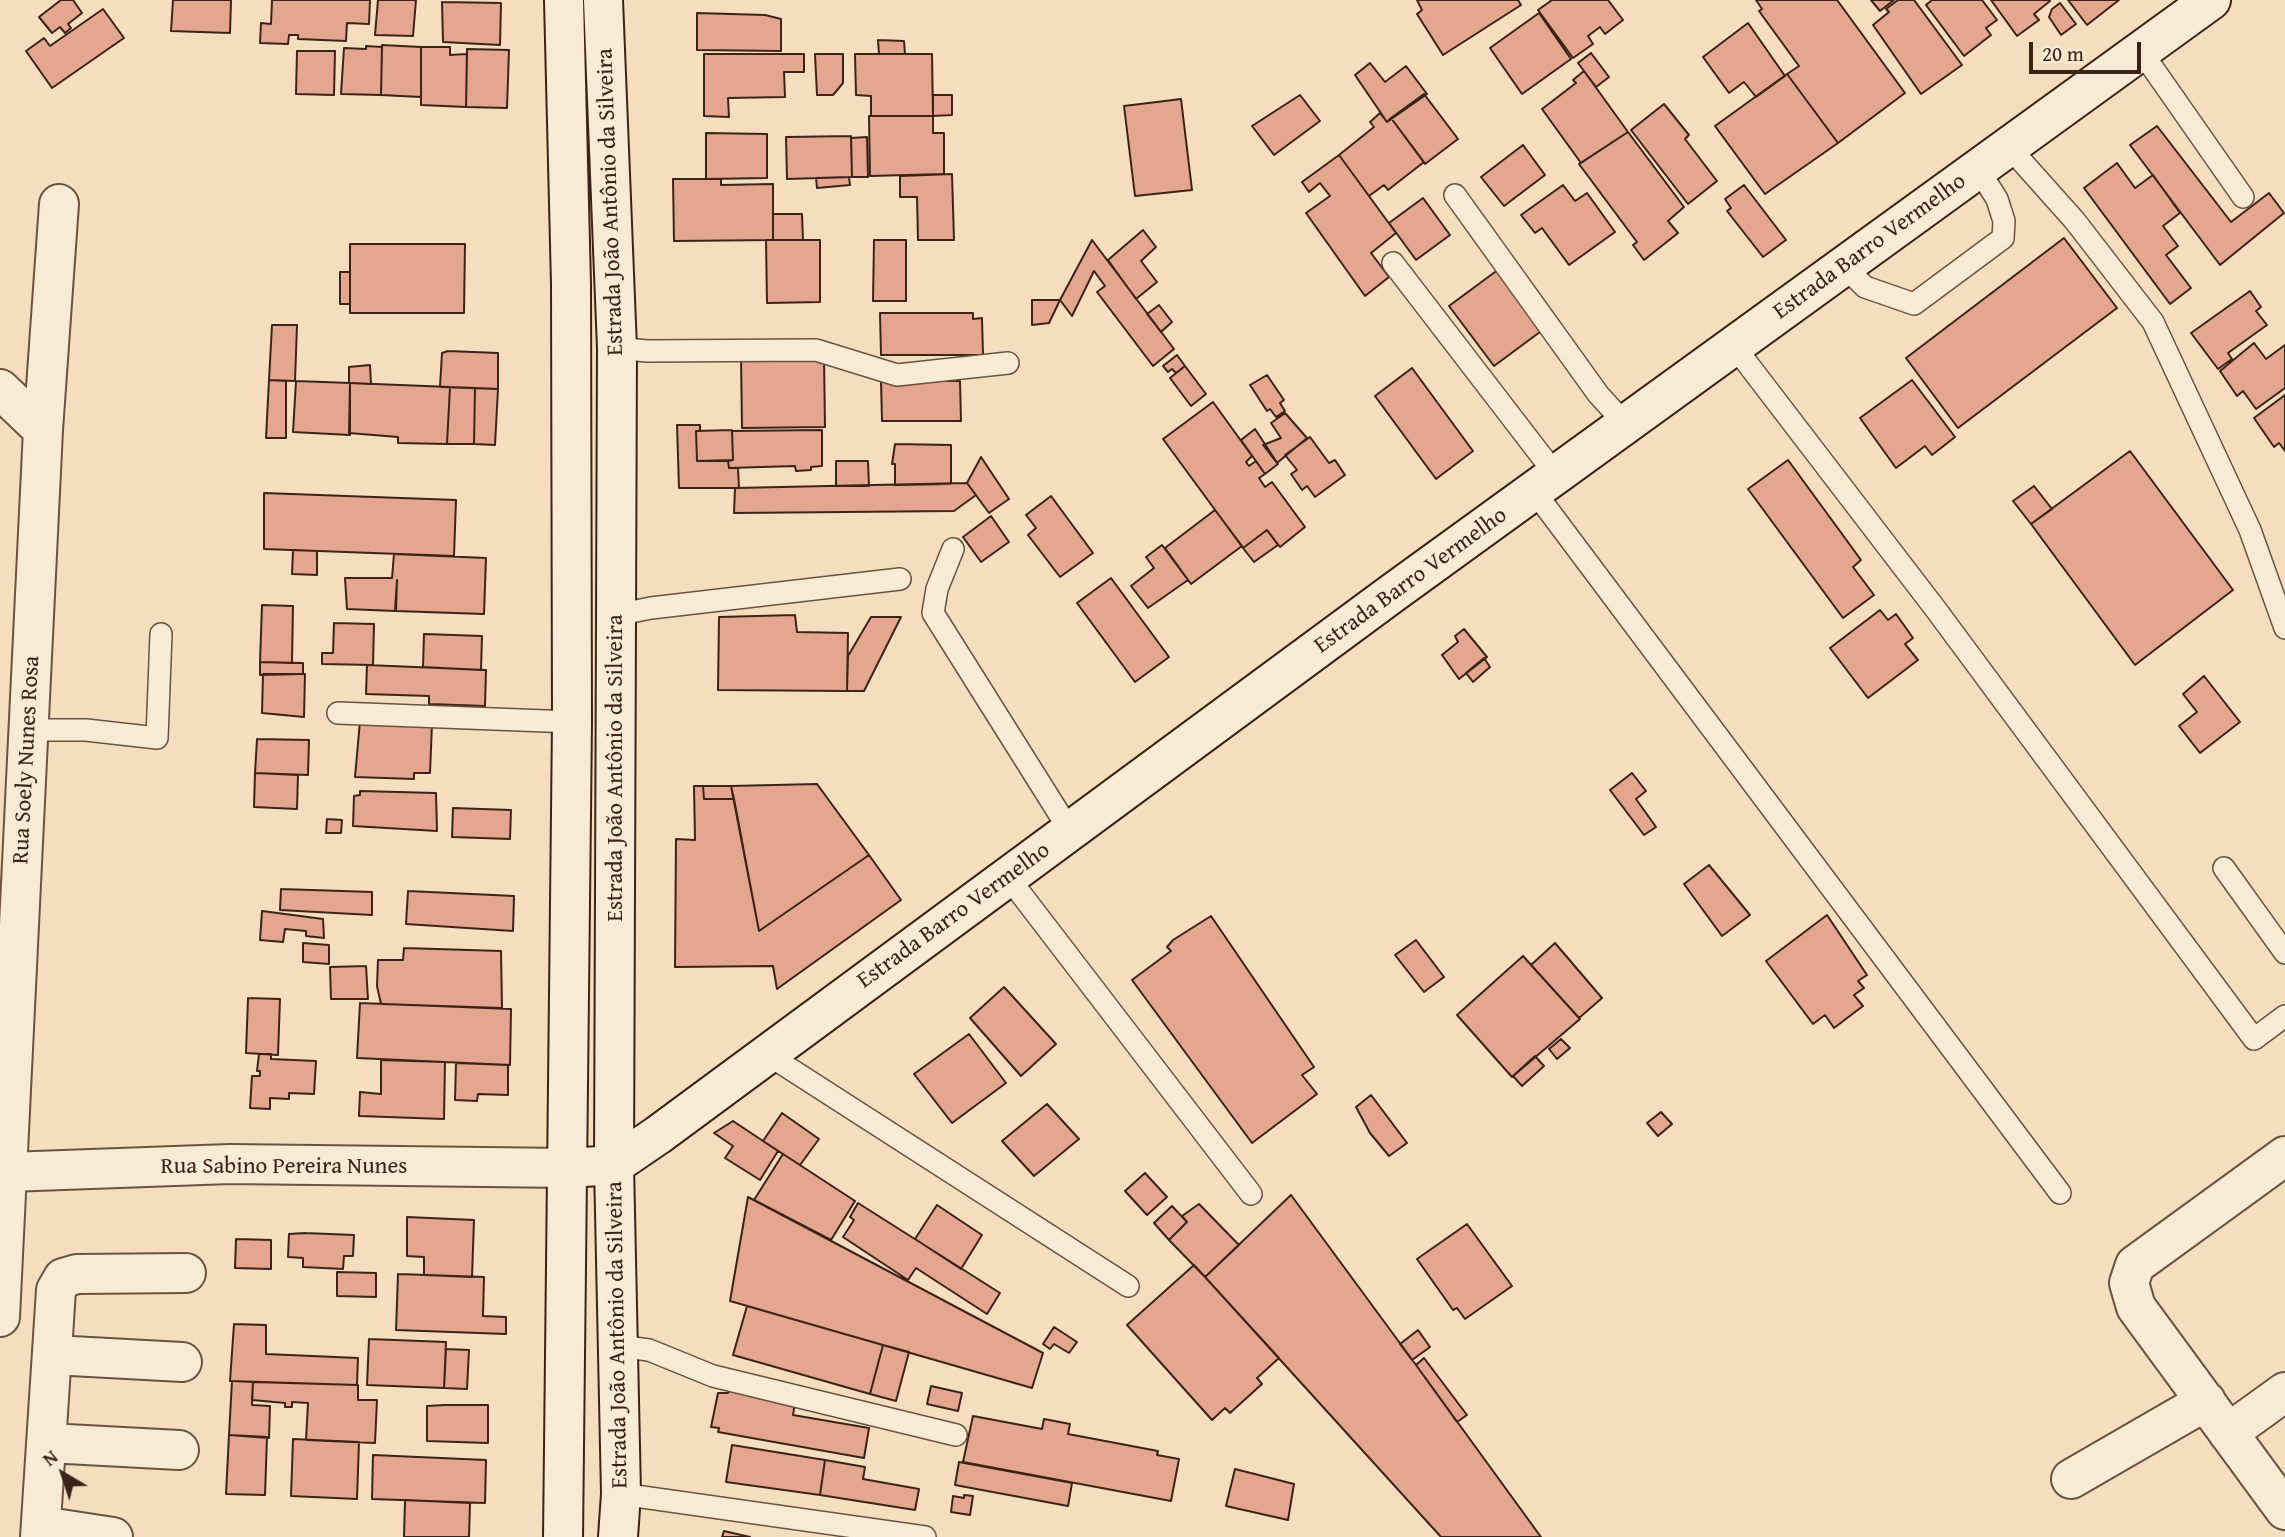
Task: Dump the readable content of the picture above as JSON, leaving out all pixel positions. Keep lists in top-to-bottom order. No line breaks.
{"streets":{"street":["Estrada João Antônio da Silveira","Estrada Barro Vermelho","Rua Soely Nunes Rosa","Rua Sabino Pereira Nunes"]},"crossings":[["Estrada João Antônio da Silveira","Estrada Barro Vermelho"],["Estrada João Antônio da Silveira","Rua Sabino Pereira Nunes"],["Estrada Barro Vermelho","Rua Sabino Pereira Nunes"],["Rua Soely Nunes Rosa","Rua Sabino Pereira Nunes"]],"scale_bar":"20 m","north":"top left"}
